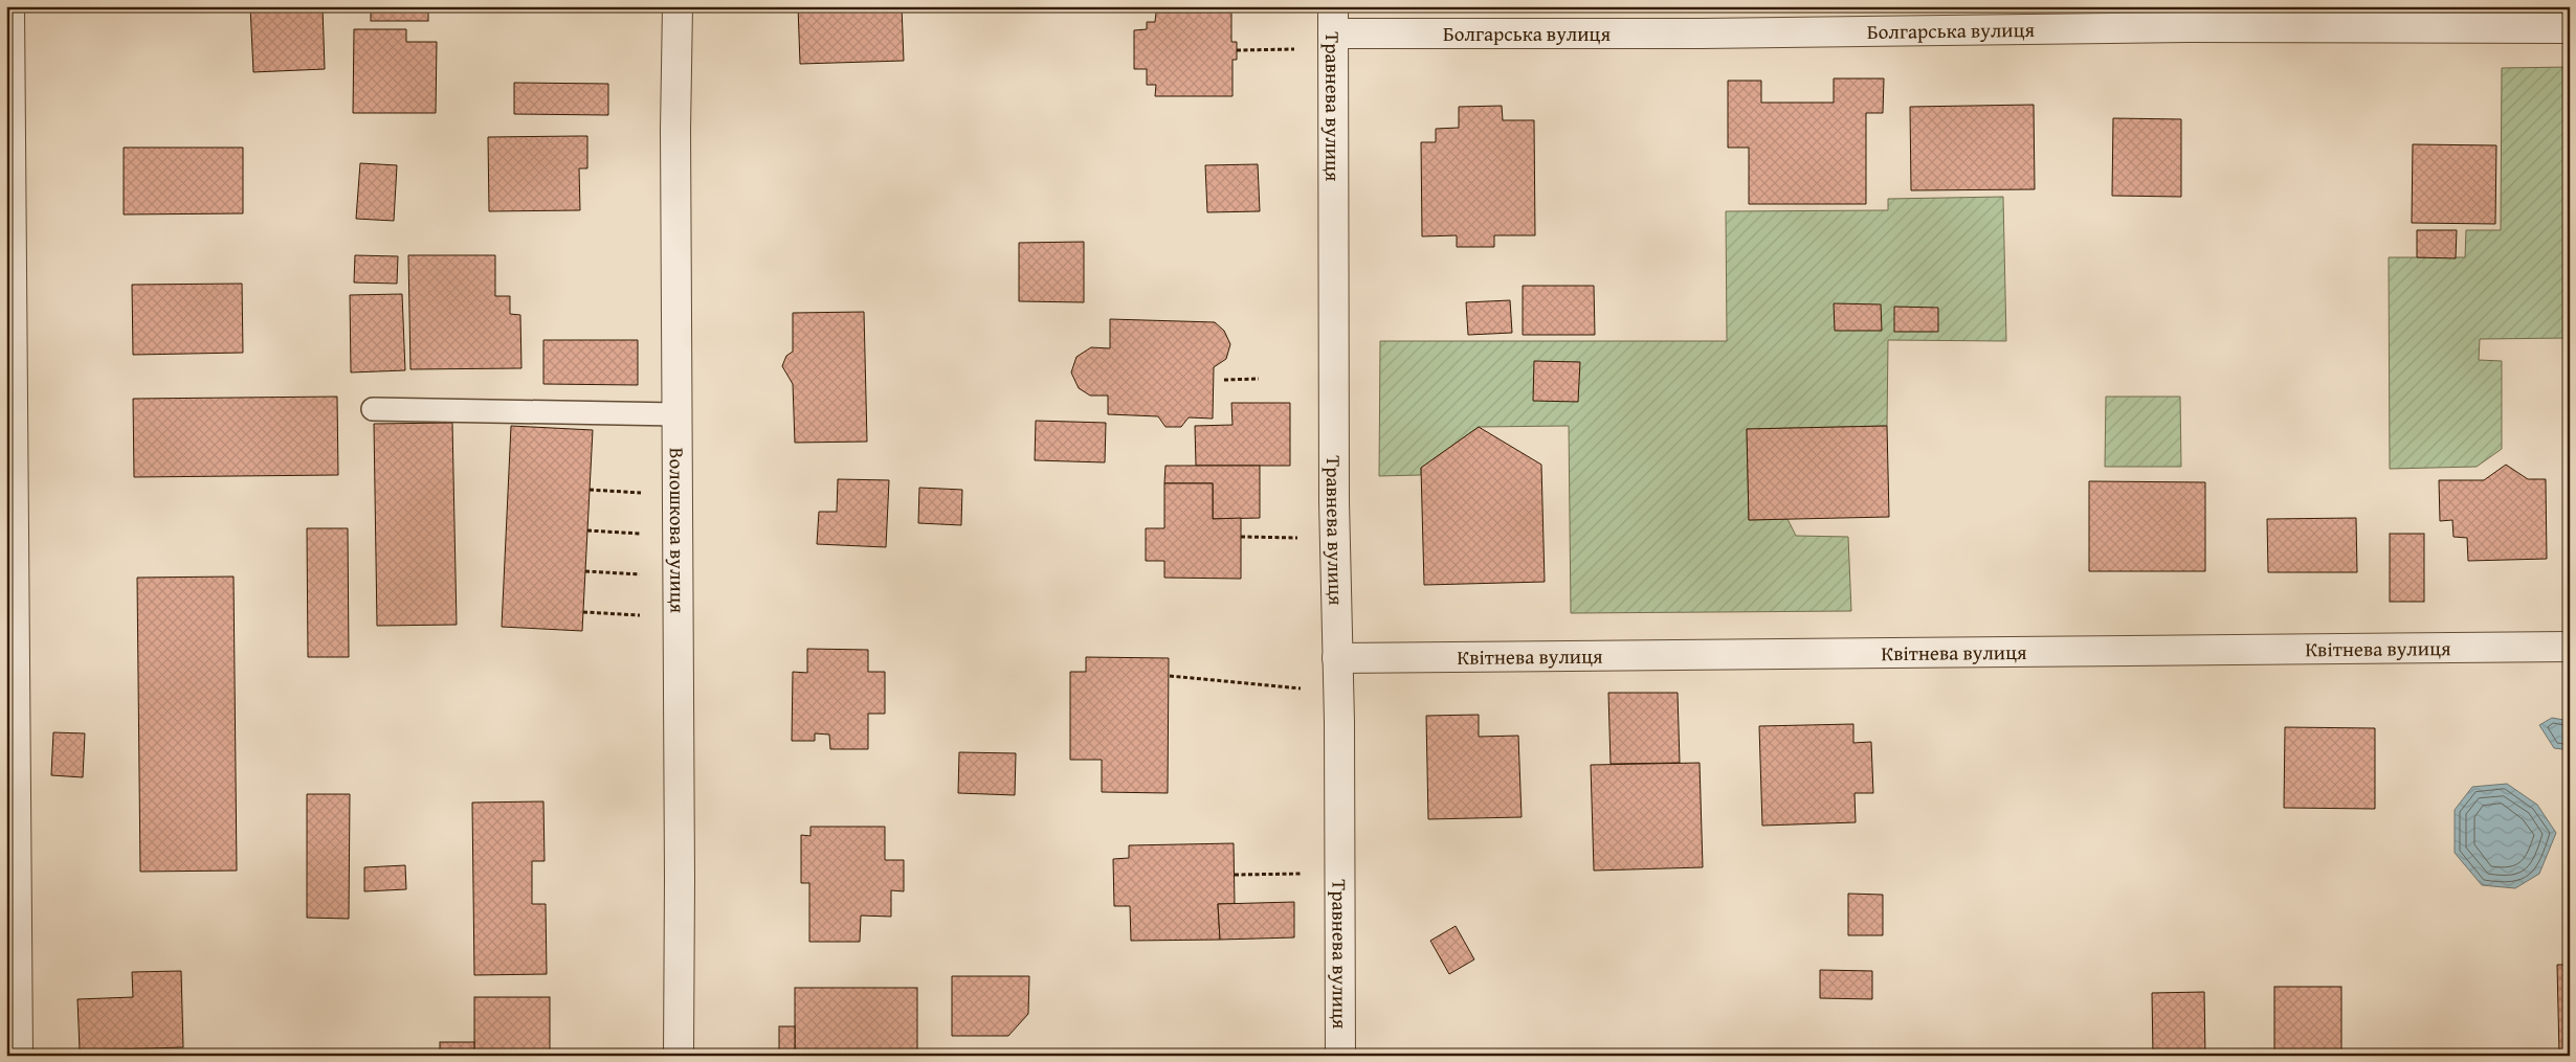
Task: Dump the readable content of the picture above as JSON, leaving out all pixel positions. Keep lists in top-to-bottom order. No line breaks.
{"streets":{"street":["Болгарська вулиця","Травнева вулиця","Волошкова вулиця","Квітнева вулиця"]},"crossings":[["Болгарська вулиця","Травнева вулиця"],["Травнева вулиця","Квітнева вулиця"]]}
